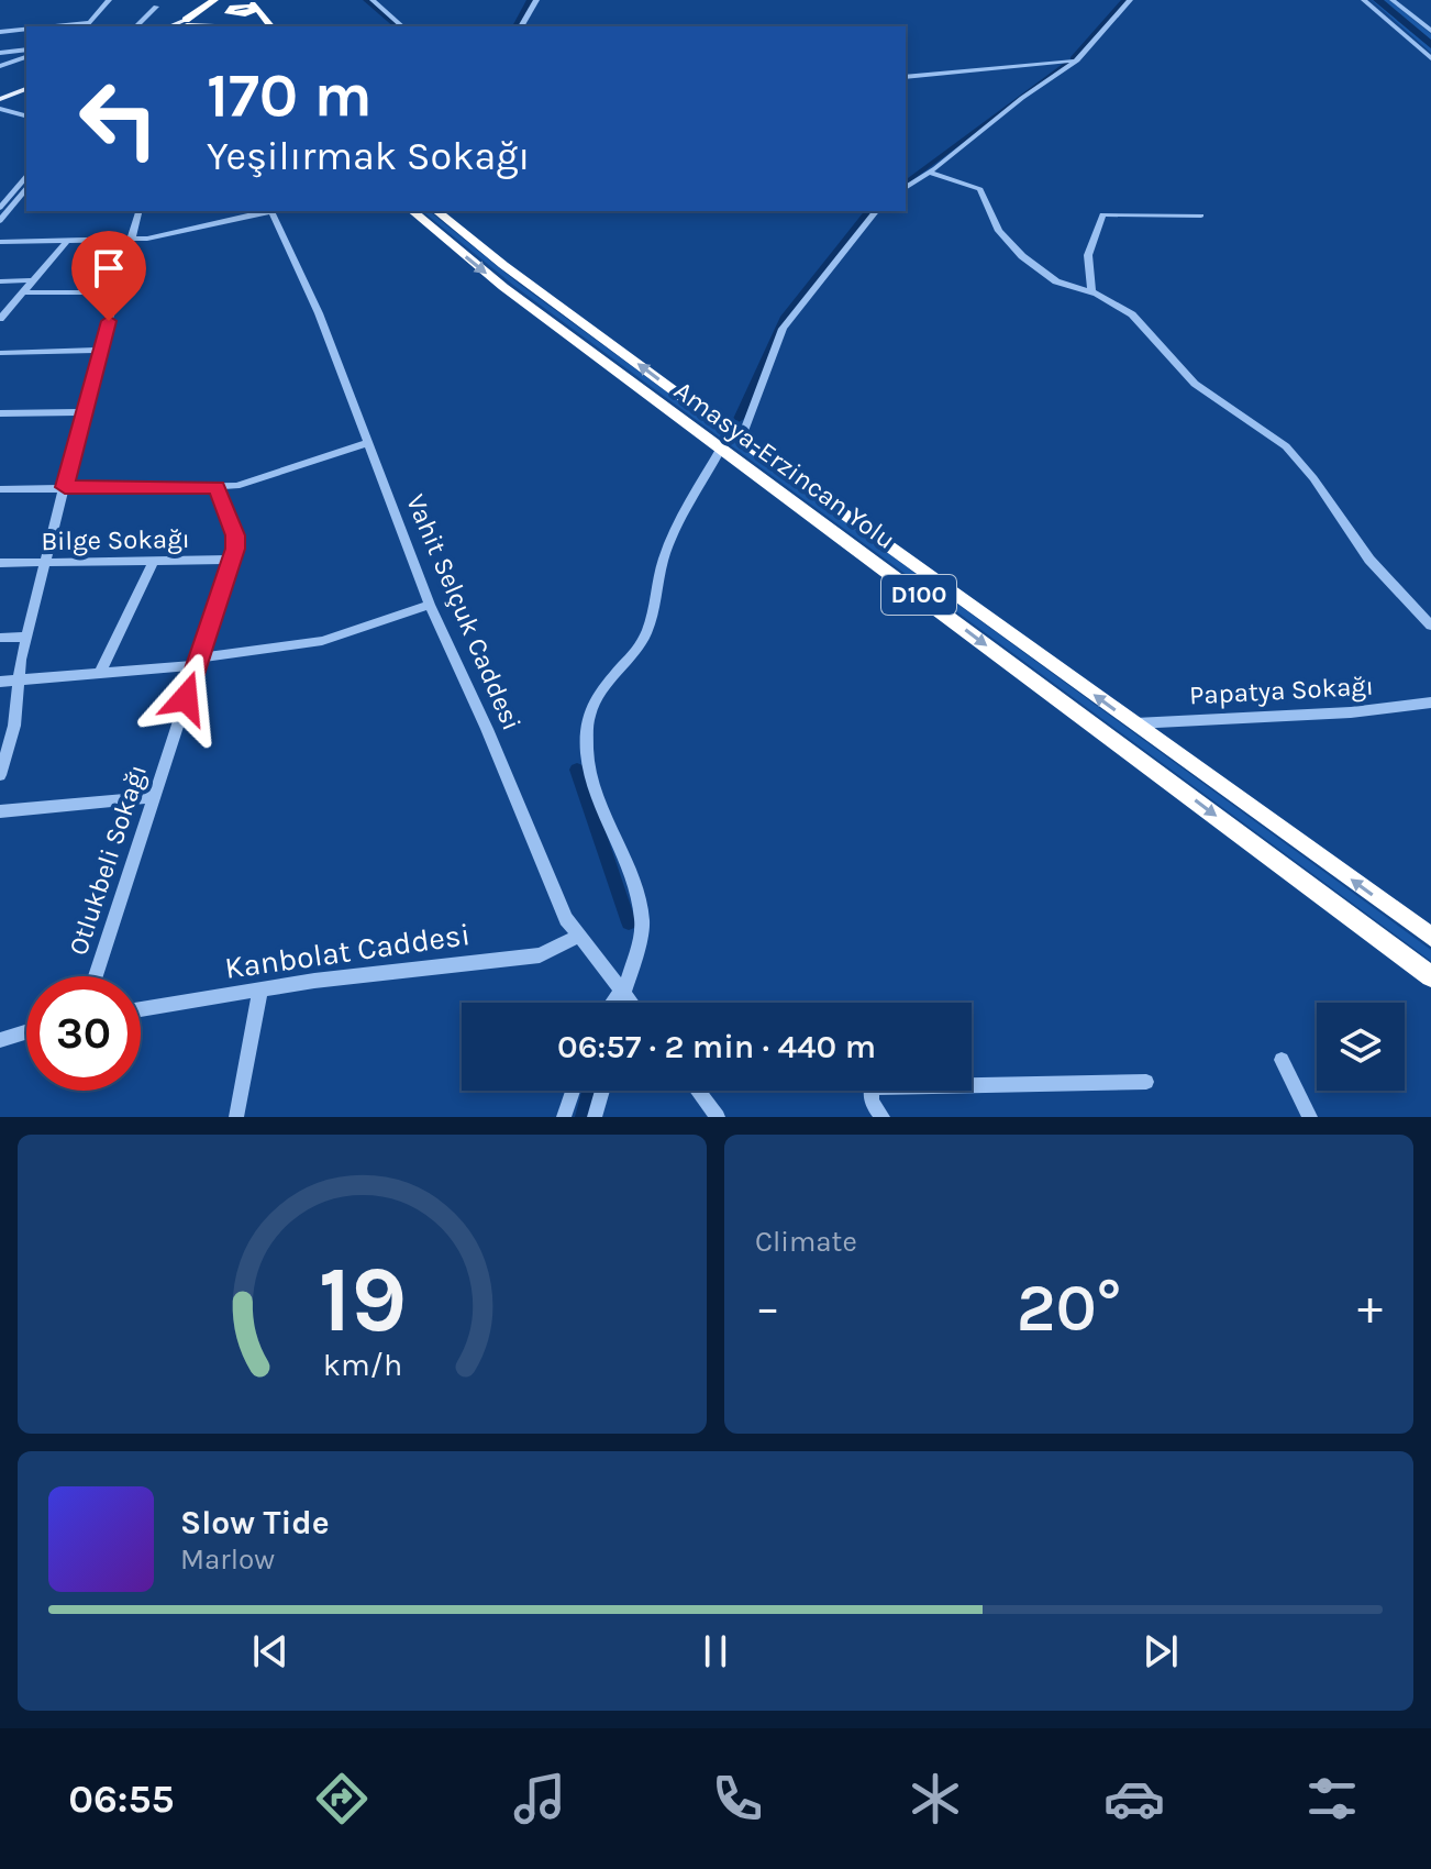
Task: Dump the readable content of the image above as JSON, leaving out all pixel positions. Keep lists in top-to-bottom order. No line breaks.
{"streets":{"highway":["Amasya-Erzincan Yolu","D100"],"street":["Bilge Sokağı","Vahit Selçuk Caddesi","Papatya Sokağı","Otlukbeli Sokağı","Kanbolat Caddesi"]},"crossings":[["Amasya-Erzincan Yolu","Papatya Sokağı"],["Bilge Sokağı","Otlukbeli Sokağı"],["Vahit Selçuk Caddesi","Kanbolat Caddesi"]],"page":{"turn":["170 m","Yeşilırmak Sokağı"],"limit":"30","trip":"06:57 · 2 min · 440 m","tile":"Climate","heat":["−","20°","+"],"song":["Slow Tide","Marlow"],"tabs":"06:55","gauge":["19","km/h"]}}
